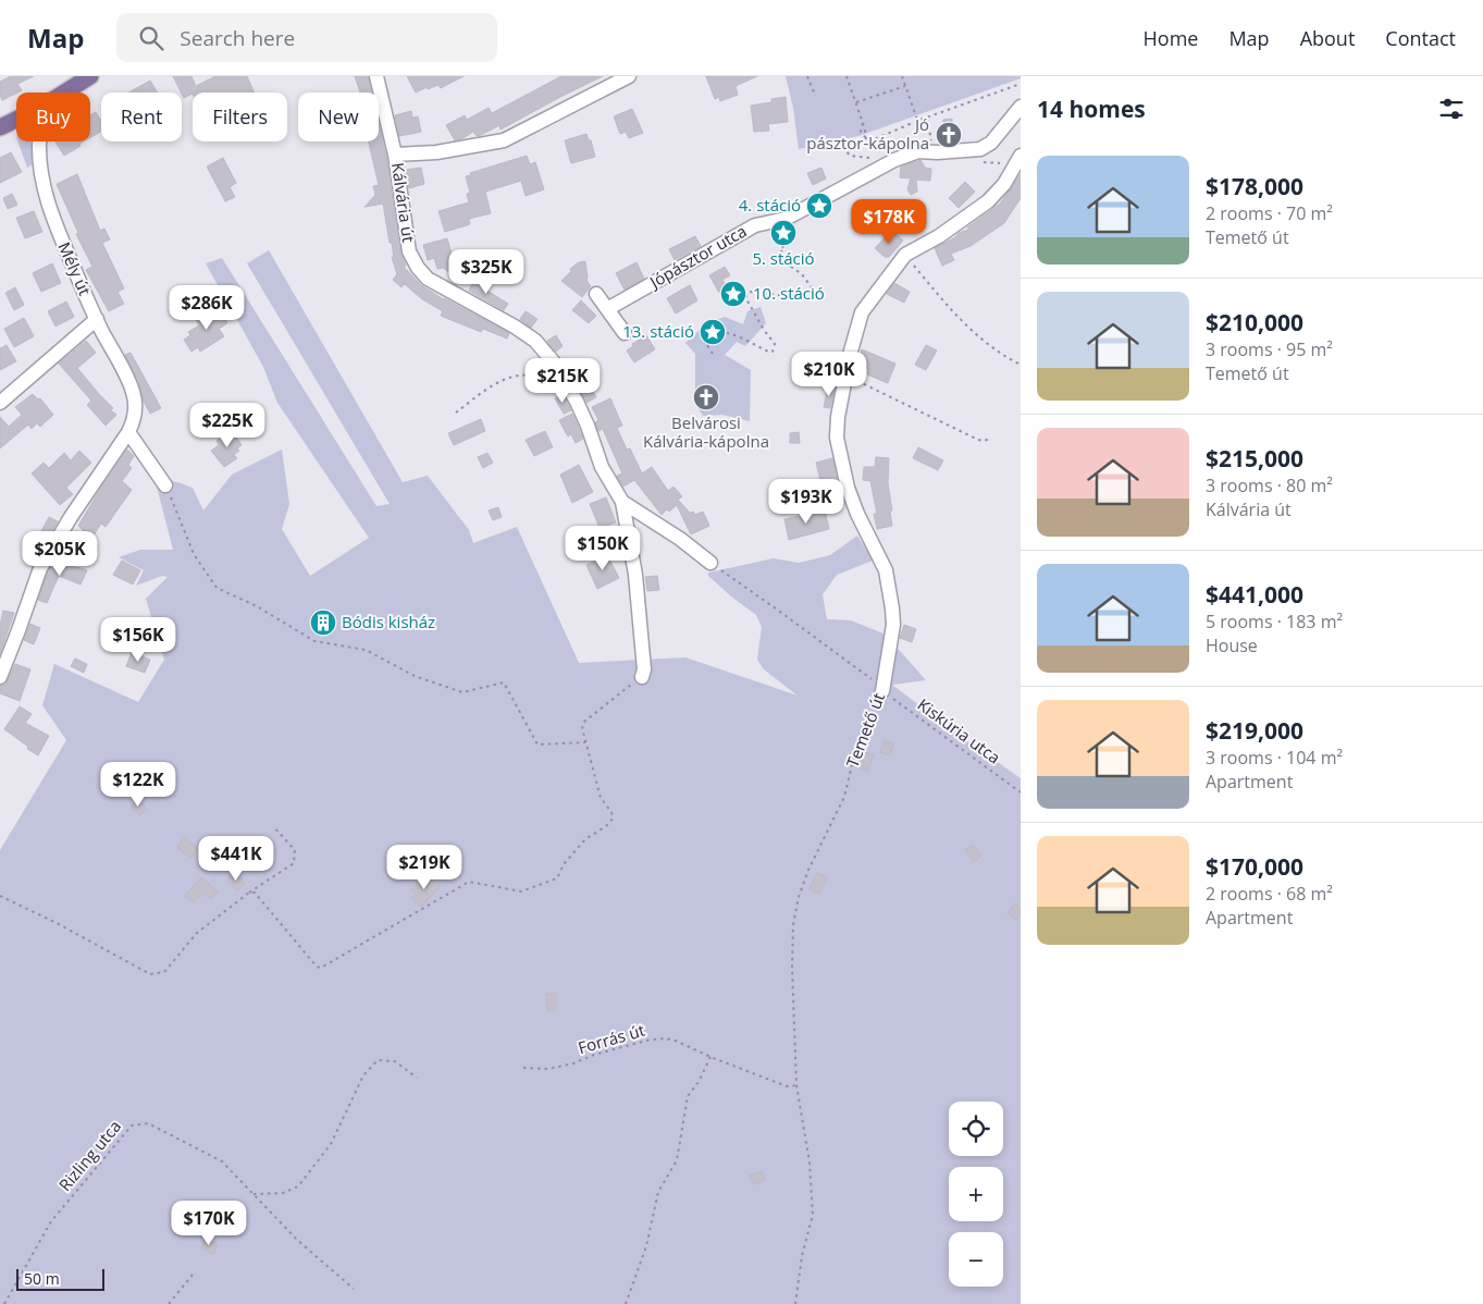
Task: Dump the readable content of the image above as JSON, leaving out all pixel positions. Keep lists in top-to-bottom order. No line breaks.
{"streets":{"street":["Kálvária út","Jópásztor utca","Mély út","Temető út"],"path":["Kiskúria utca","Forrás út","Rizling utca"]},"crossings":[["Kálvária út","Kiskúria utca"],["Temető út","Kiskúria utca"],["Temető út","Forrás út"]],"places":{"church":["Jó pásztor-kápolna","Belvárosi Kálvária-kápolna"],"place":["4. stáció","5. stáció","10. stáció","13. stáció"],"building":["Bódis kisház"]},"scale_bar":"50 m","page":{"header":"Map","search":"Search here","nav":["Home","Map","About","Contact"],"heading":"14 homes","chip":["Buy","Rent","Filters","New"],"list":[{"name":"$178,000","note":"2 rooms · 70 m² · Temető út"},{"name":"$210,000","note":"3 rooms · 95 m² · Temető út"},{"name":"$215,000","note":"3 rooms · 80 m² · Kálvária út"},{"name":"$441,000","note":"5 rooms · 183 m² · House"},{"name":"$219,000","note":"3 rooms · 104 m² · Apartment"},{"name":"$170,000","note":"2 rooms · 68 m² · Apartment"}],"price":["$178K","$325K","$286K","$210K","$215K","$225K","$193K","$150K","$205K","$156K","$122K","$441K","$219K","$170K"],"map_buttons":["+","−"],"scale":"50 m"}}
